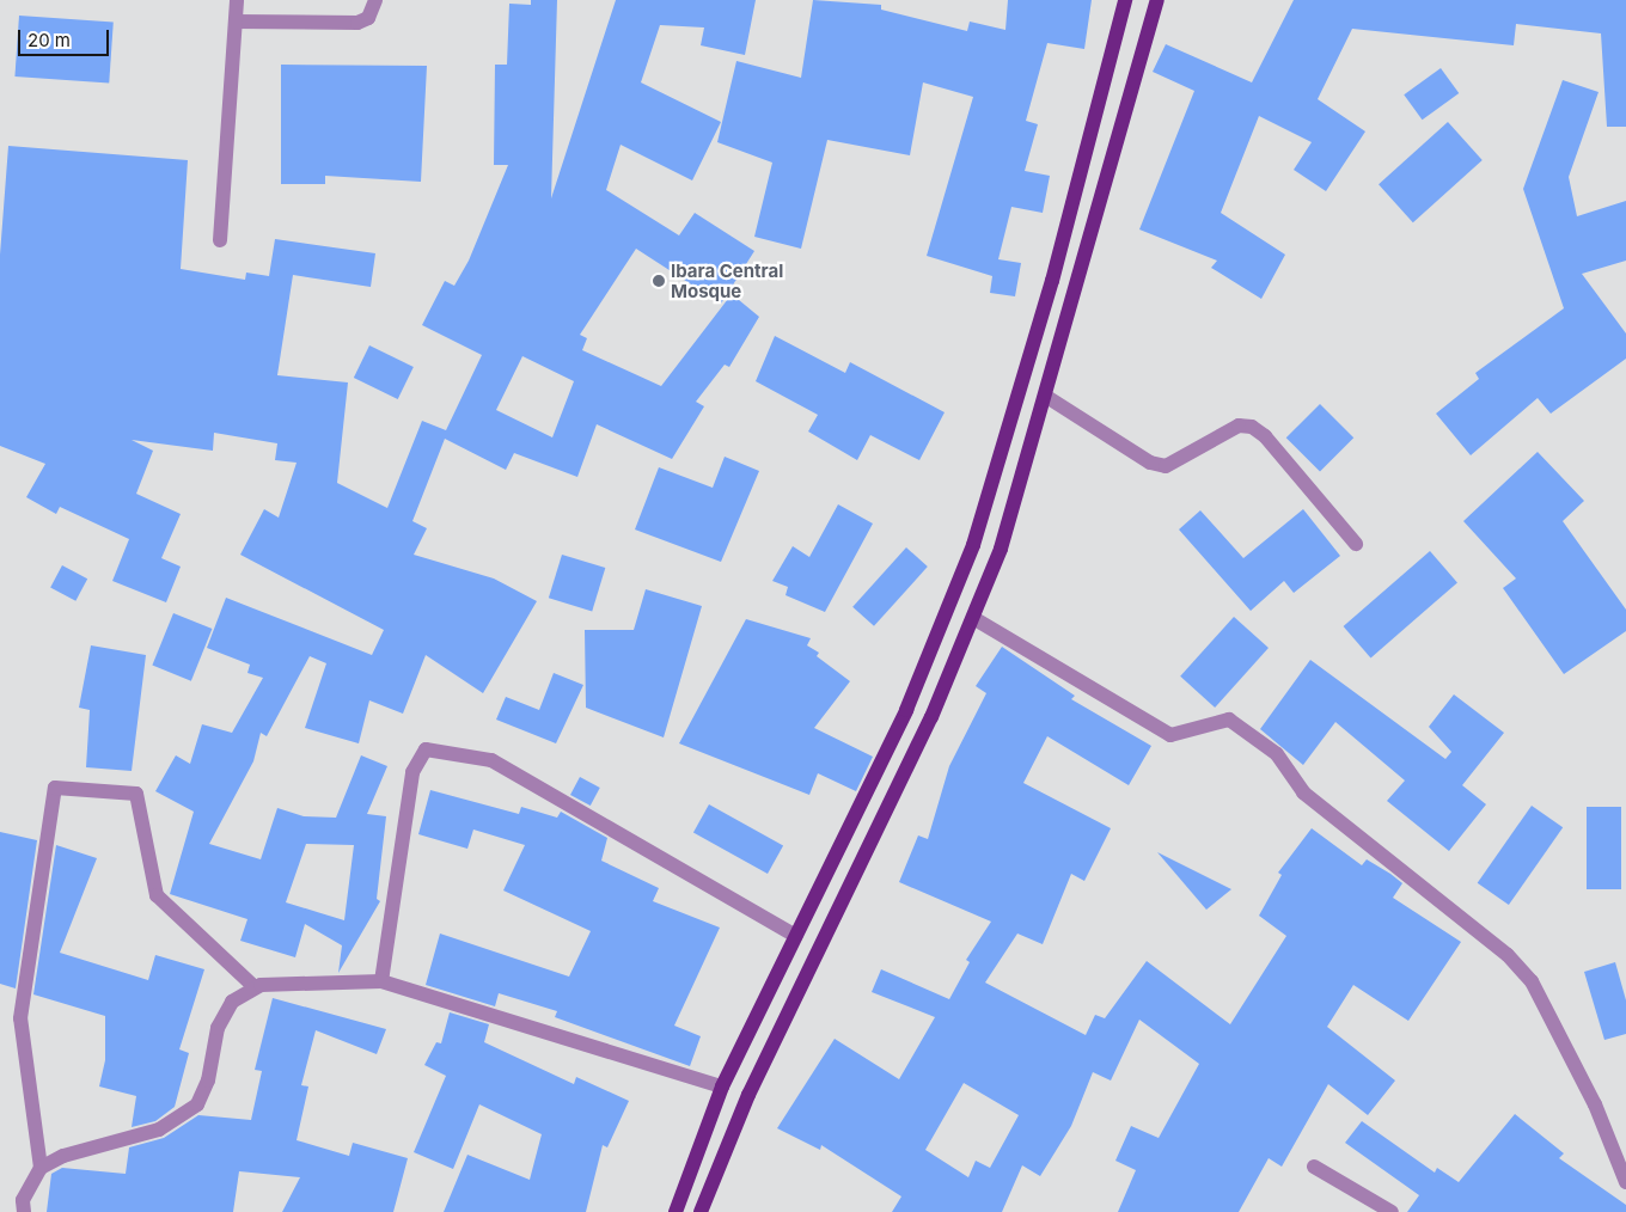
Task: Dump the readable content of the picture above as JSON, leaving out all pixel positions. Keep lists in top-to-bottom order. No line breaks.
{"places":["Ibara Central Mosque"],"scale_bar":"20 m"}
